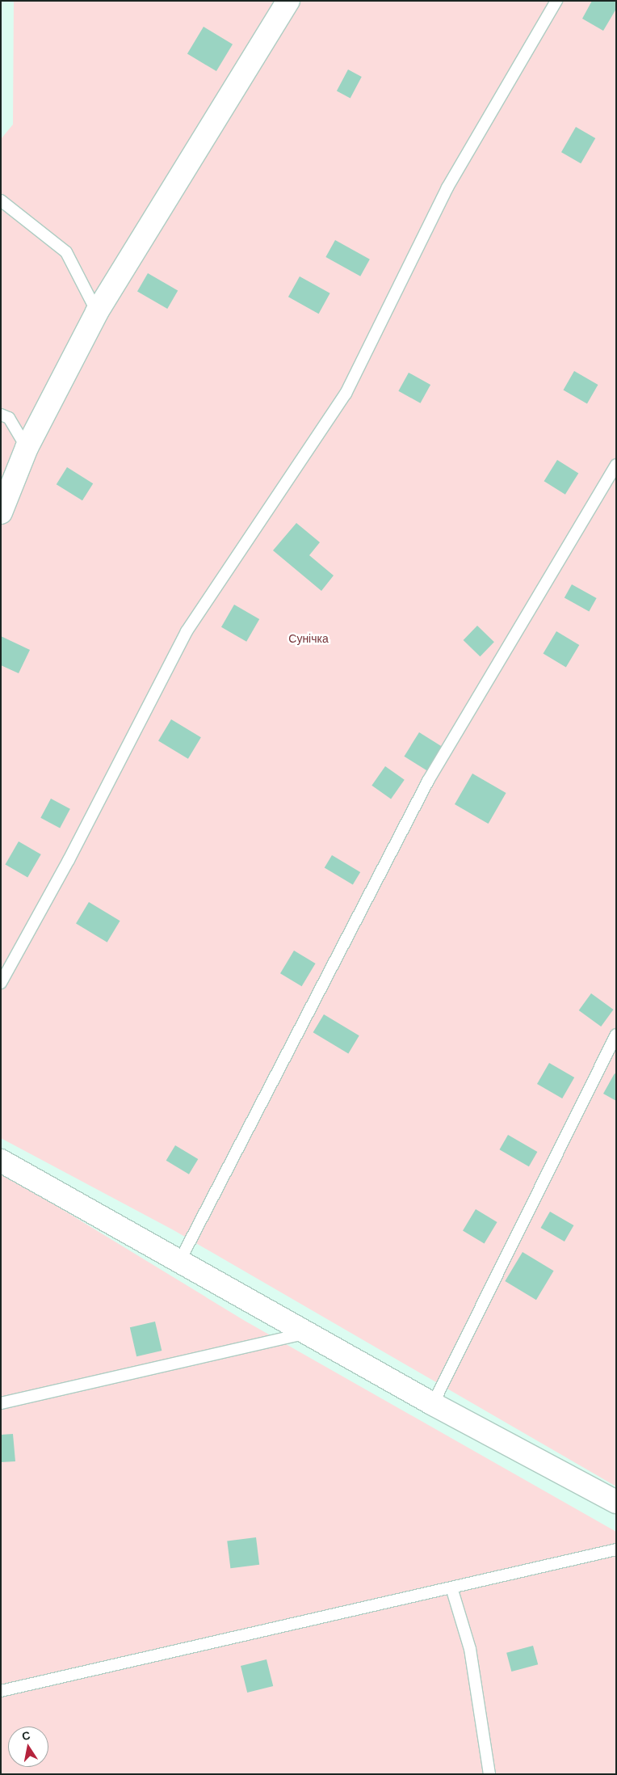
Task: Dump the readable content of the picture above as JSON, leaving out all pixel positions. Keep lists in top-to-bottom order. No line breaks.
{"parks":["Сунічка"],"north":"top"}
